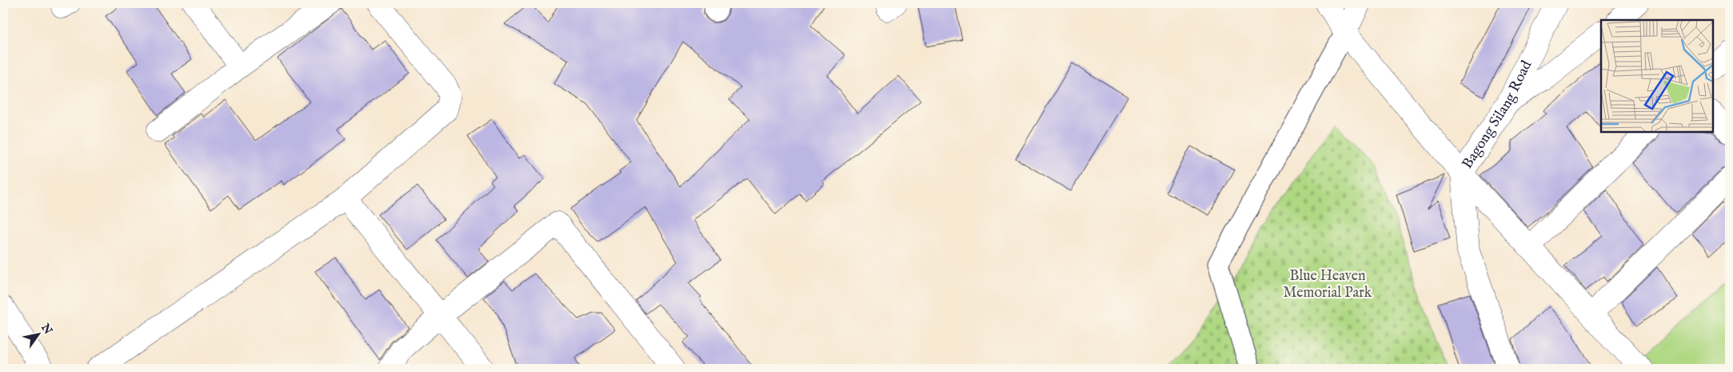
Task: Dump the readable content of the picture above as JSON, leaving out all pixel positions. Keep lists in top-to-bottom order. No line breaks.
{"streets":{"street":["Bagong Silang Road"]},"parks":["Blue Heaven Memorial Park"],"north":"top right"}
